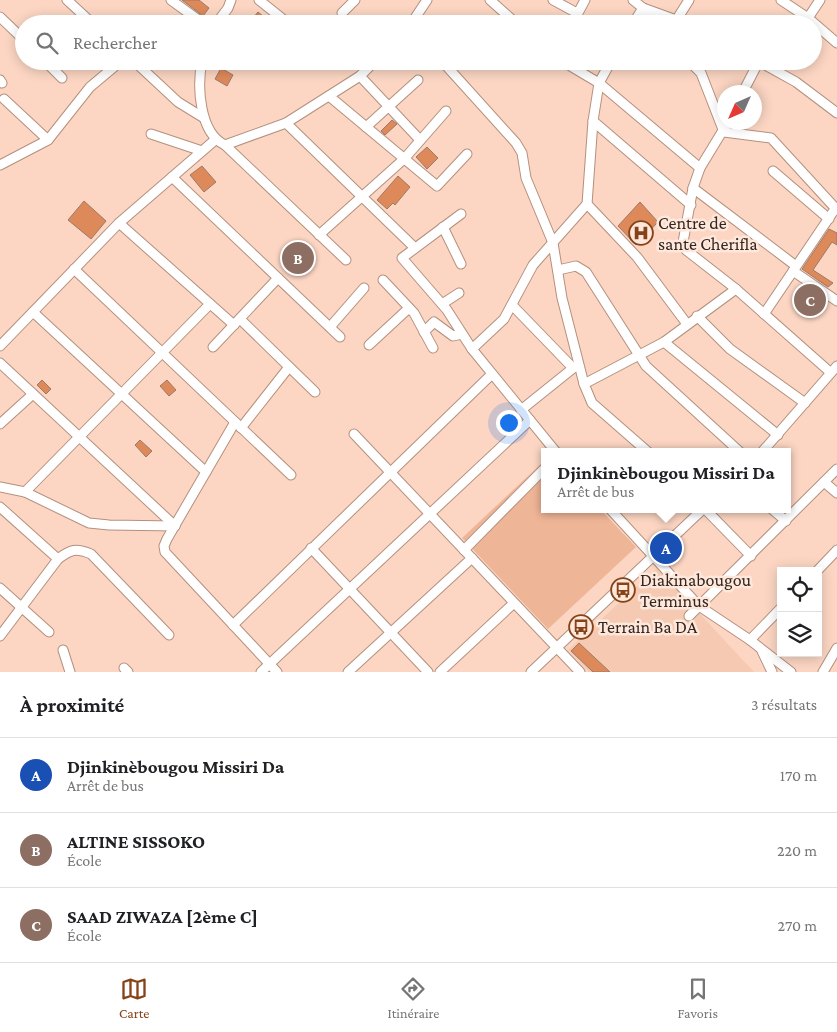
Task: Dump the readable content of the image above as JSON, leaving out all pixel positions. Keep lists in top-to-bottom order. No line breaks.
{"places":{"hospital":["Centre de sante Cherifla"],"bus stop":["Diakinabougou Terminus","Terrain Ba DA"]},"north":"bottom left","page":{"search":"Rechercher","pins":["B","C","A"],"popup":["Djinkinèbougou Missiri Da","Arrêt de bus"],"heading":["À proximité","3 résultats"],"list":[{"mark":"A","name":"Djinkinèbougou Missiri Da","note":"Arrêt de bus","value":"170 m"},{"mark":"B","name":"ALTINE SISSOKO","note":"École","value":"220 m"},{"mark":"C","name":"SAAD ZIWAZA [2ème C]","note":"École","value":"270 m"}],"nav":["Carte","Itinéraire","Favoris"]}}
